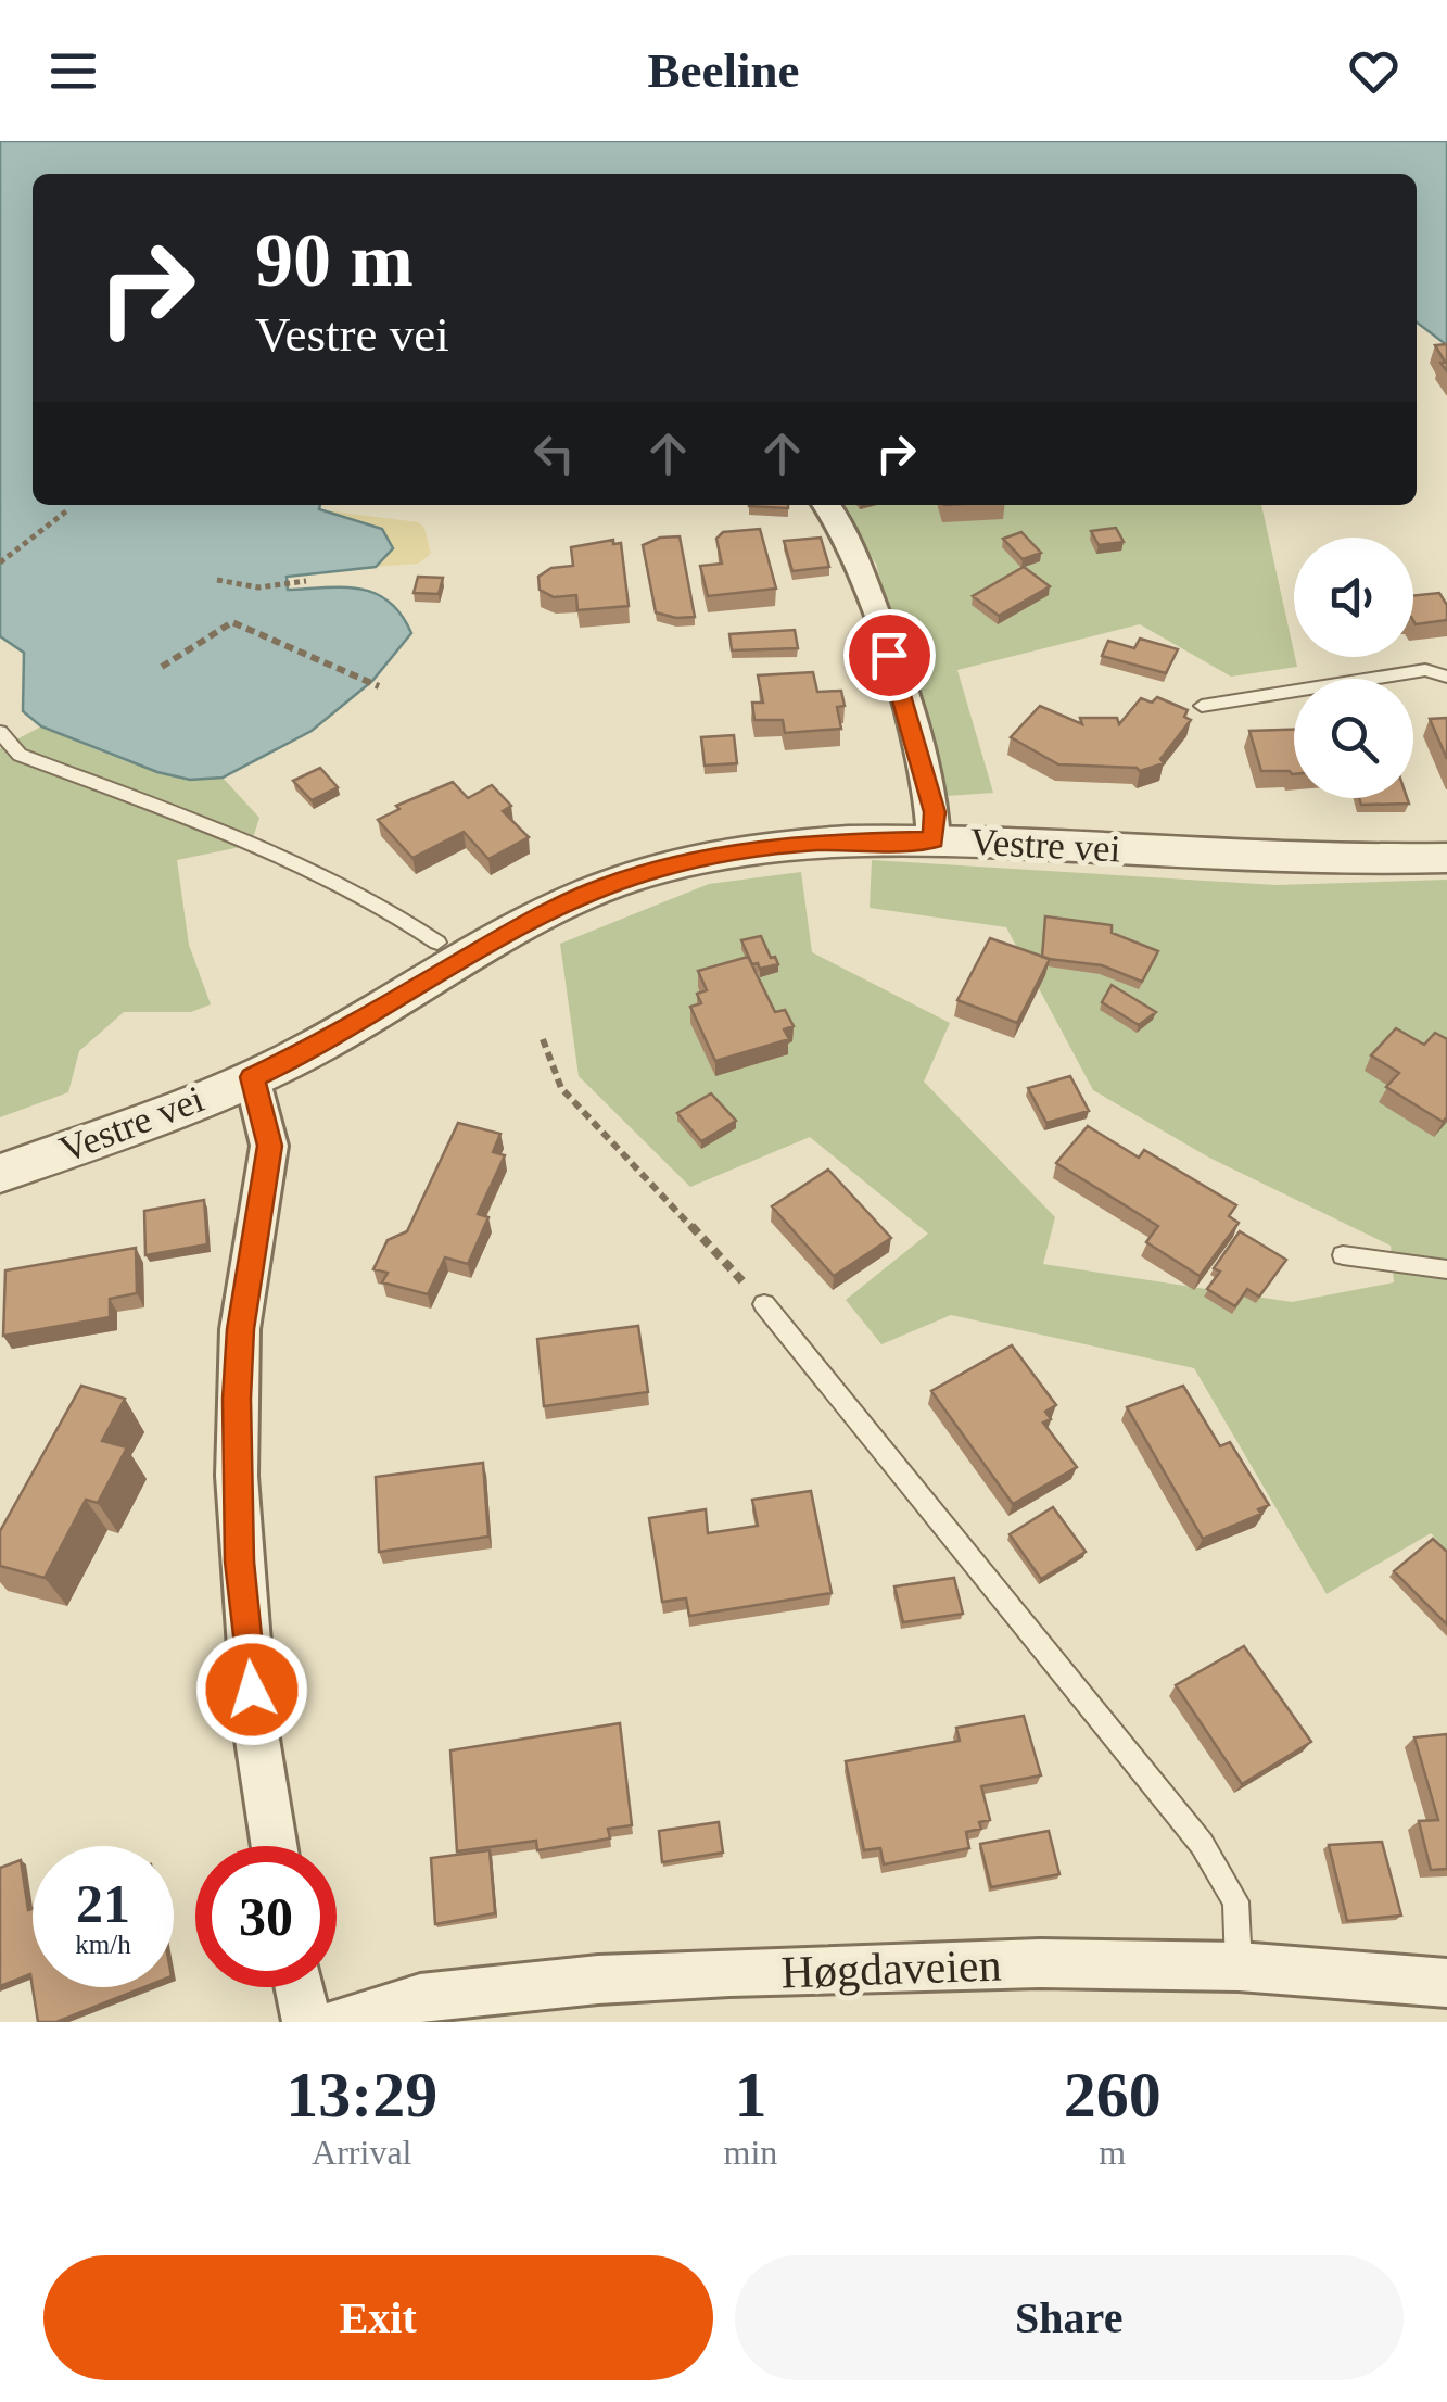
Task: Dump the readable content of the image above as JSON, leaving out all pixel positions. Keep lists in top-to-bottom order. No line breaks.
{"streets":{"street":["Vestre vei","Høgdaveien"]},"page":{"header":"Beeline","turn":["90 m","Vestre vei"],"speed":"21 km/h","limit":"30","eta":["13:29","Arrival","1","min","260","m"],"buttons":["Exit","Share"]}}
